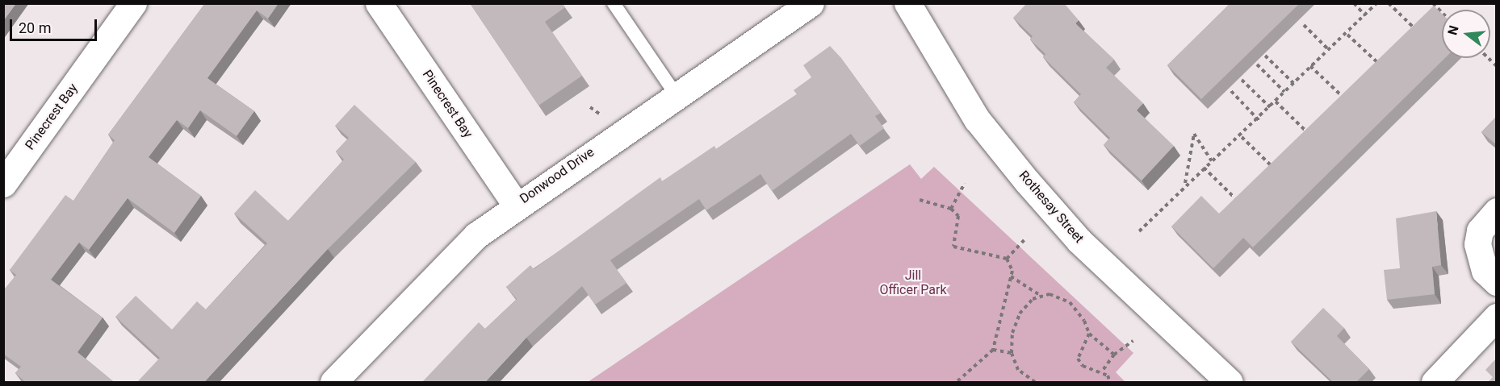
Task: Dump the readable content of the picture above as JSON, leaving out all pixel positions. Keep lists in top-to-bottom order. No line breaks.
{"streets":{"street":["Pinecrest Bay","Donwood Drive","Rothesay Street"]},"crossings":[["Pinecrest Bay","Donwood Drive"]],"parks":["Jill Officer Park"],"scale_bar":"20 m","north":"left"}
